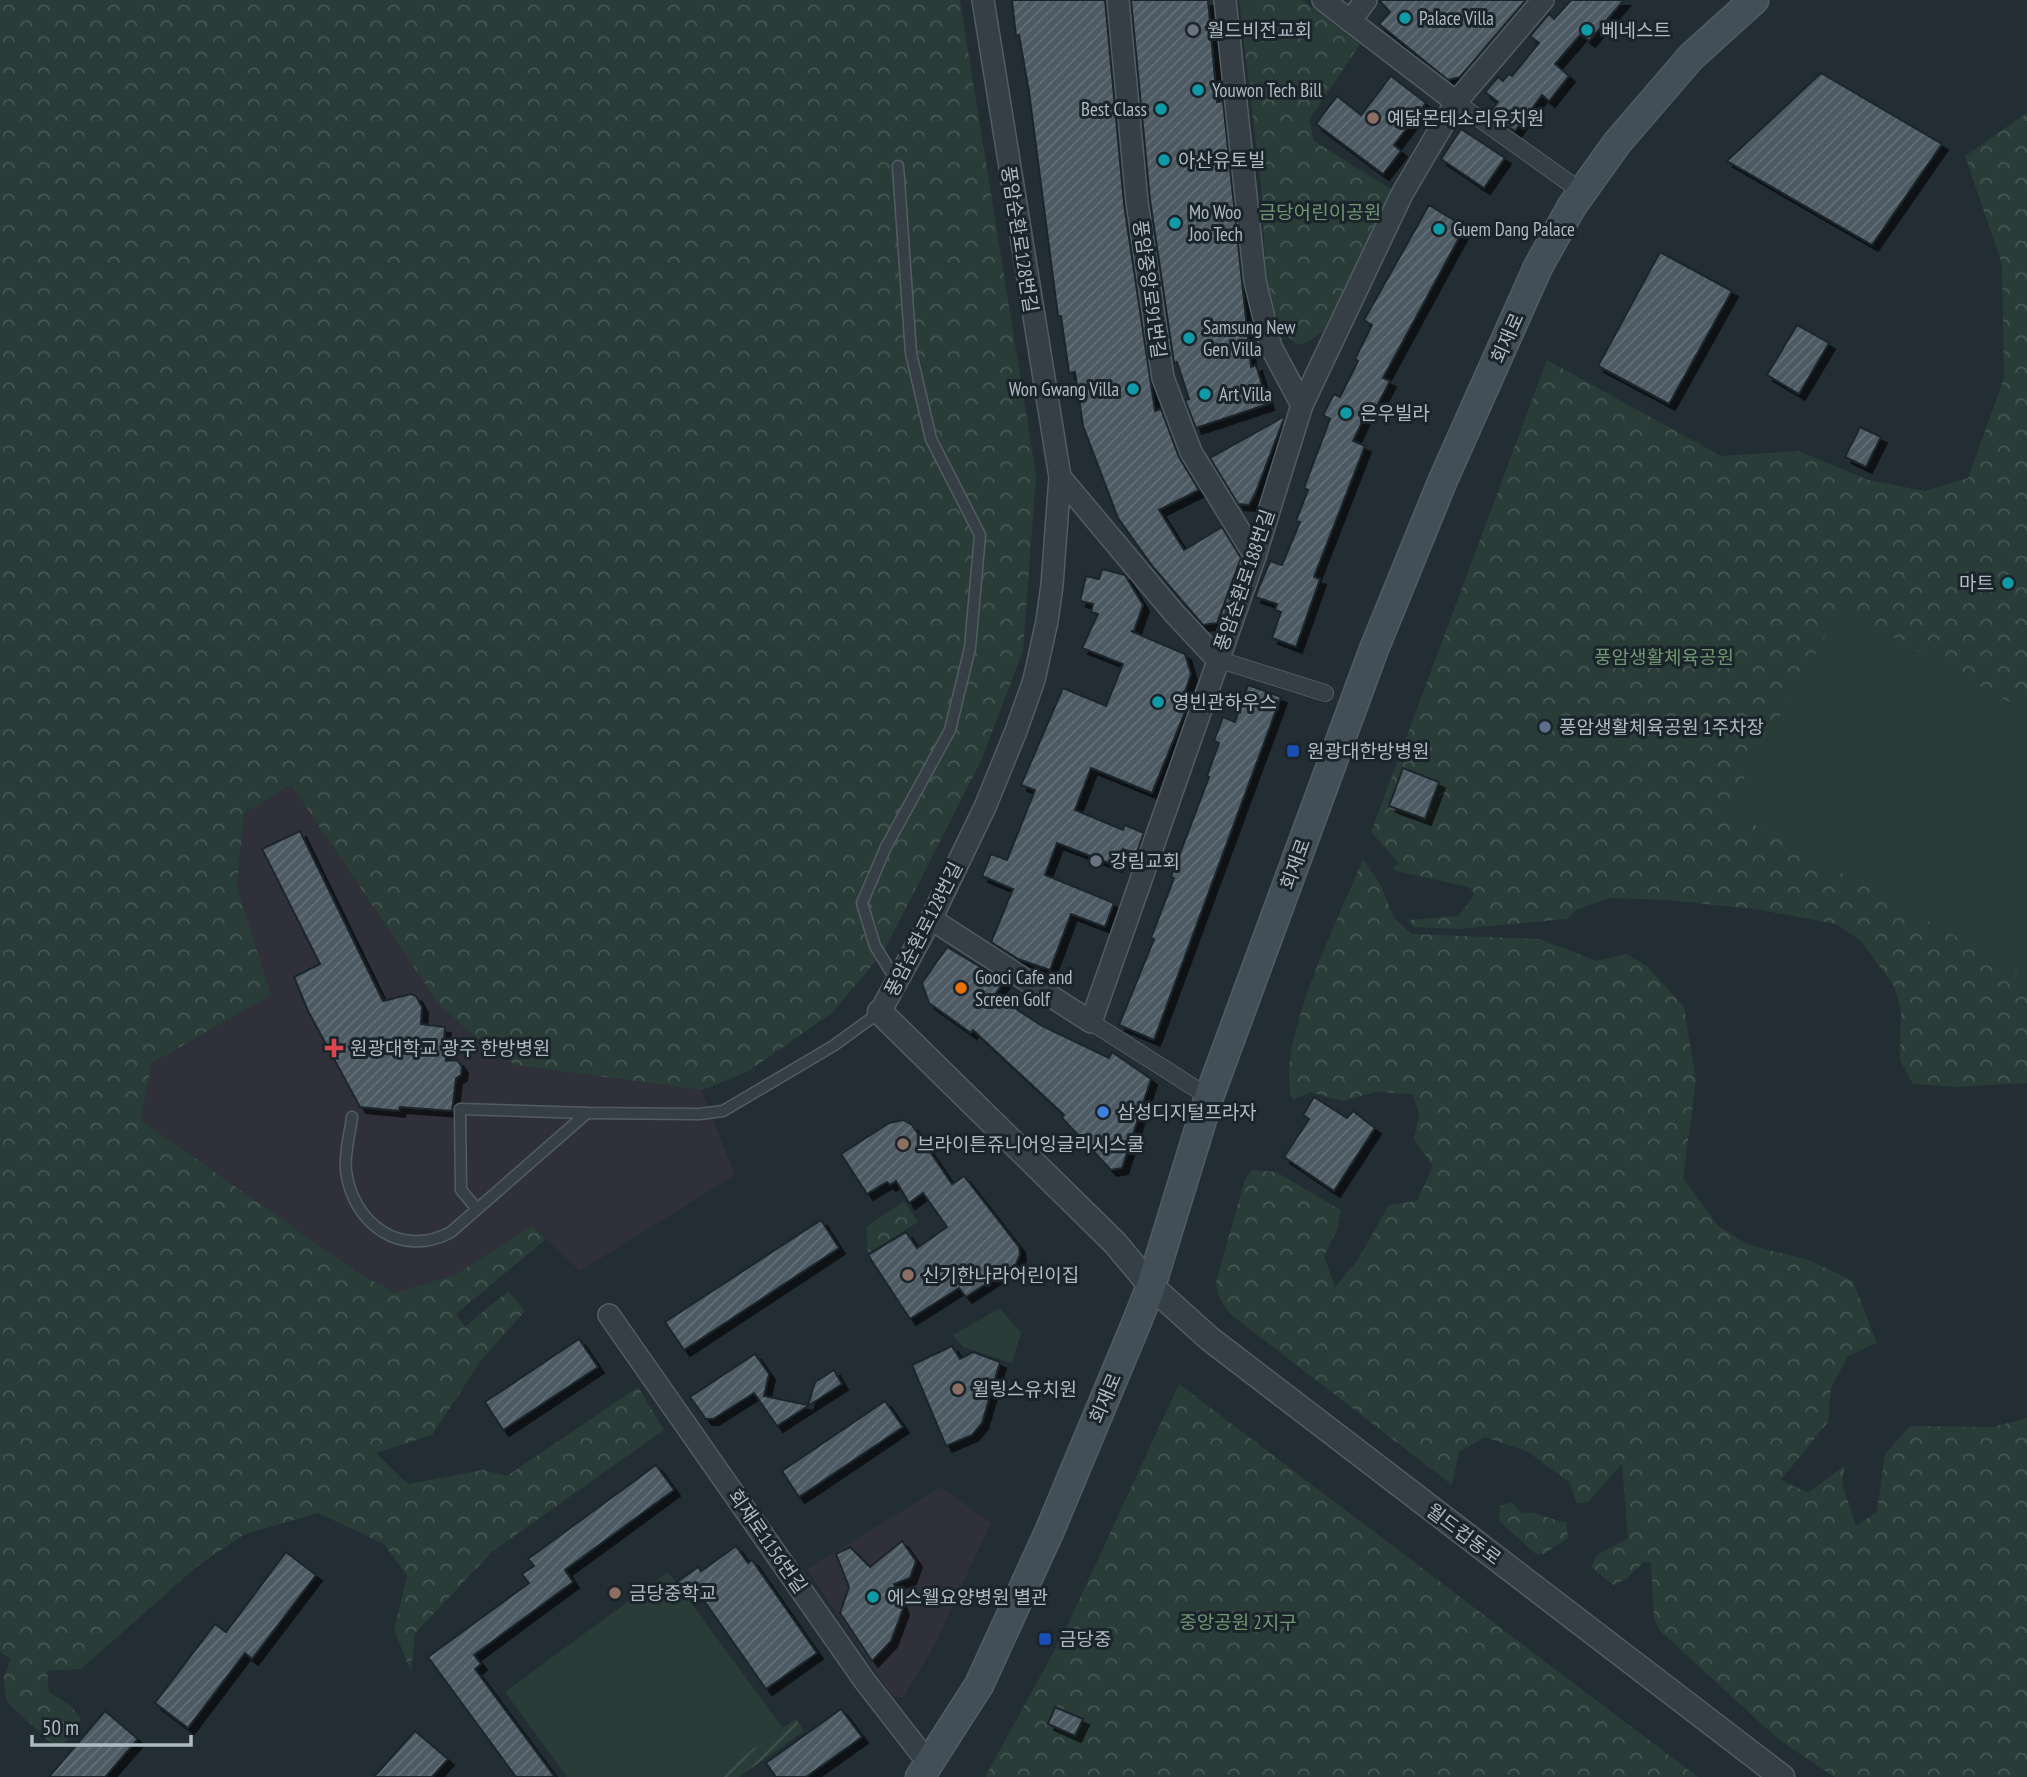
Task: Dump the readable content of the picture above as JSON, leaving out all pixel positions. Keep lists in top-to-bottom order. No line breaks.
{"streets":{"main road":["회재로"],"street":["풍암순환로128번길","풍암중앙로91번길","풍암순환로188번길","월드컵동로","회재로1156번길"]},"crossings":[["풍암순환로128번길","회재로"],["풍암순환로128번길","월드컵동로"],["풍암중앙로91번길","풍암순환로188번길"],["회재로","월드컵동로"],["회재로","회재로1156번길"]],"parks":["금당어린이공원","풍암생활체육공원","중앙공원 2지구"],"places":{"other":["Palace Villa","월드비전교회","베네스트","Youwon Tech Bill","Best Class","예닮몬테소리유치원","아산유토빌","Mo Woo Joo Tech","Guem Dang Palace","Samsung New Gen Villa","Won Gwang Villa","Art Villa","은우빌라","마트","영빈관하우스","풍암생활체육공원 1주차장","강림교회","Gooci Cafe and Screen Golf","삼성디지털프라자","브라이튼쥬니어잉글리시스쿨","신기한나라어린이집","윌링스유치원","금당중학교","에스웰요양병원 별관"],"transit":["원광대한방병원","금당중"],"health":["원광대학교 광주 한방병원"]},"scale_bar":"50 m"}
